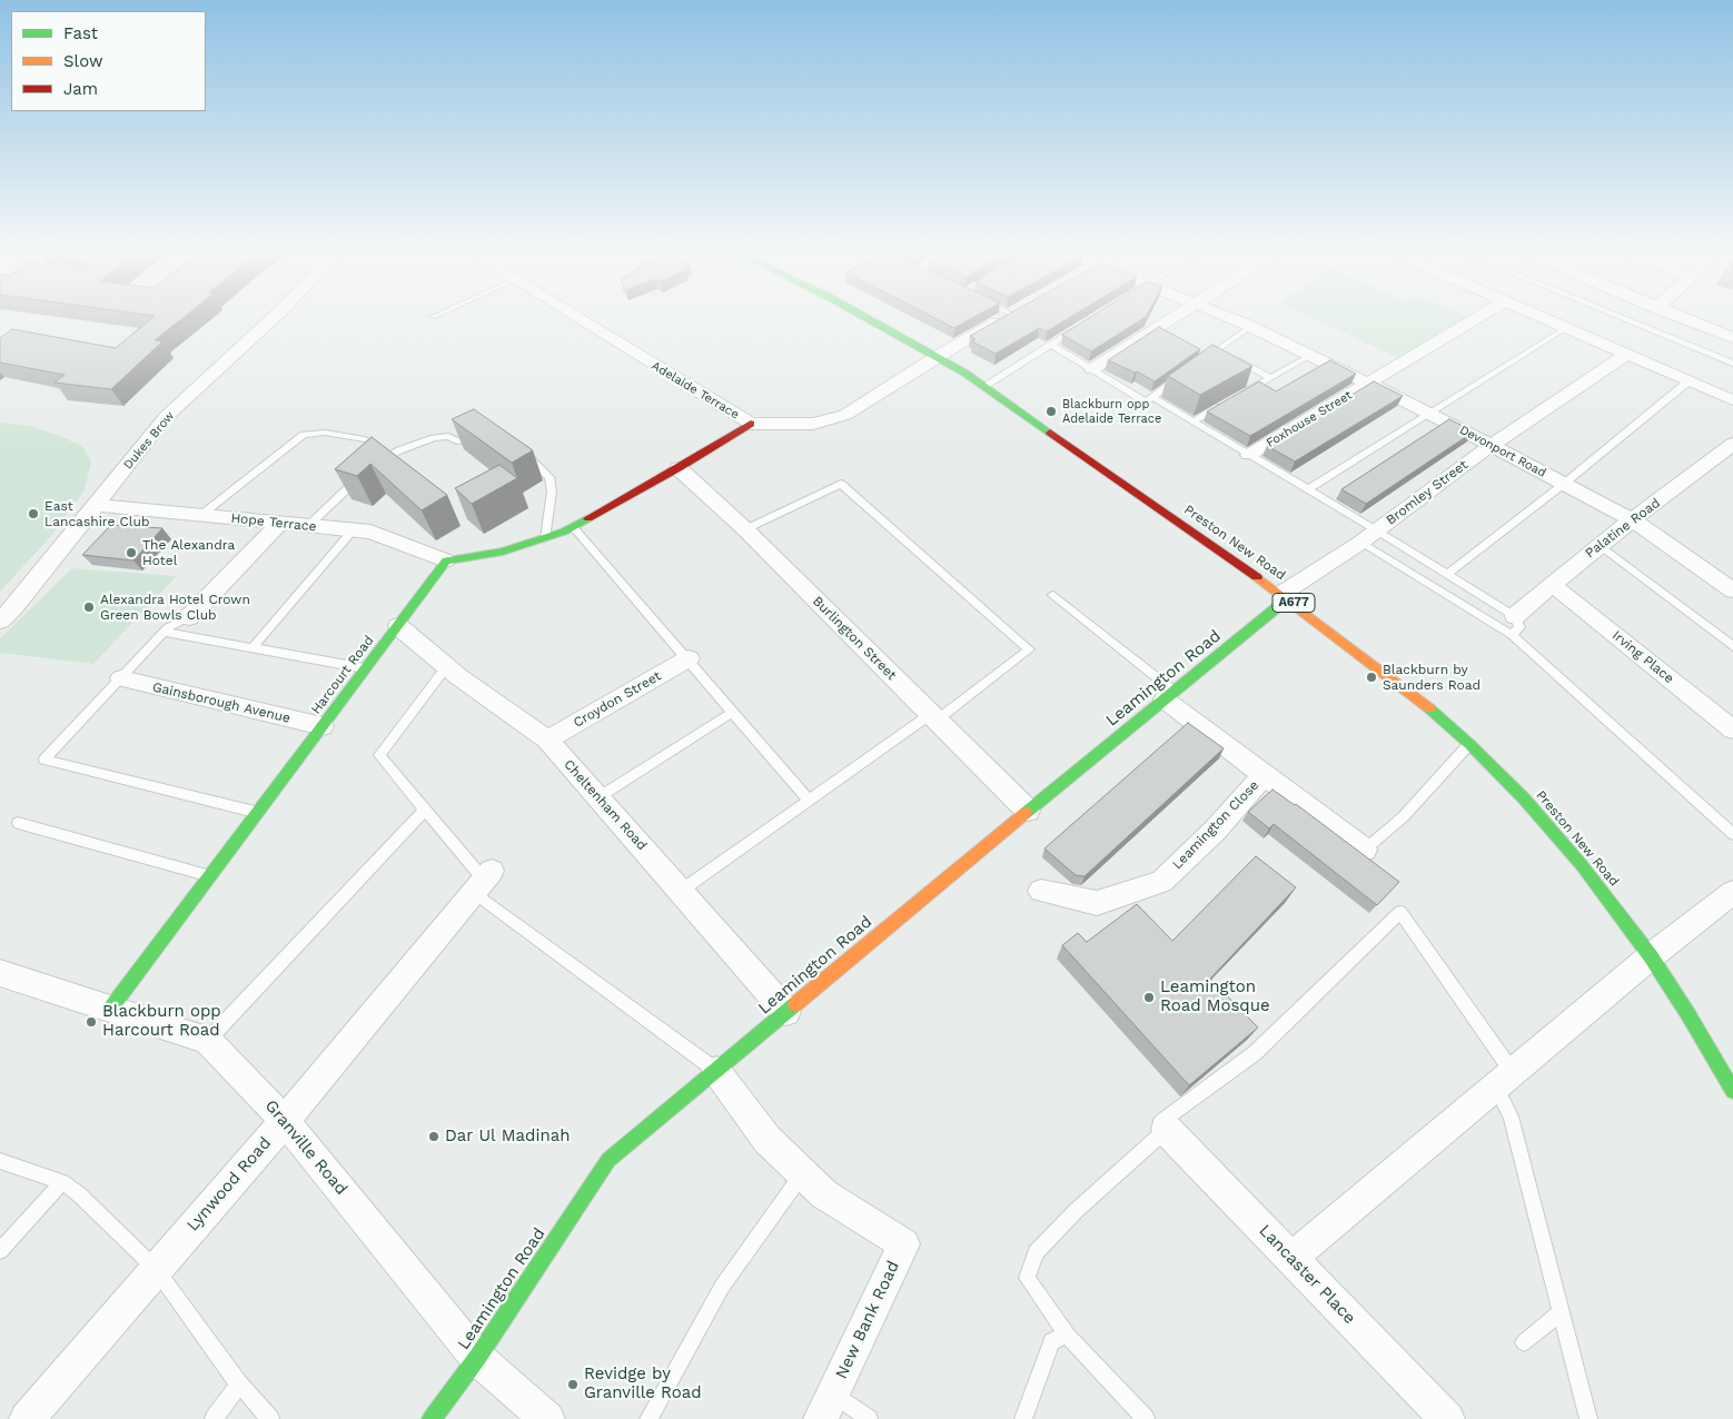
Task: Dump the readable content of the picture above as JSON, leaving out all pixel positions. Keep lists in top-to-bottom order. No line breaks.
{"streets":{"main road":["Adelaide Terrace","Preston New Road","A677","Harcourt Road","Leamington Road"],"street":["Foxhouse Street","Dukes Brow","Devonport Road","Bromley Street","Hope Terrace","Palatine Road","Burlington Street","Irving Place","Croydon Street","Gainsborough Avenue","Cheltenham Road","Leamington Close","Granville Road","Lynwood Road","Lancaster Place","New Bank Road"]},"crossings":[["Adelaide Terrace","Preston New Road"],["Adelaide Terrace","Burlington Street"],["Foxhouse Street","Devonport Road"],["Dukes Brow","Hope Terrace"],["Devonport Road","Bromley Street"],["Devonport Road","Palatine Road"],["Bromley Street","Preston New Road"],["Bromley Street","Leamington Road"],["Hope Terrace","Harcourt Road"],["Palatine Road","Irving Place"],["Preston New Road","Leamington Road"],["Burlington Street","Leamington Road"],["Harcourt Road","Gainsborough Avenue"],["Harcourt Road","Cheltenham Road"],["Harcourt Road","Granville Road"],["Leamington Road","Cheltenham Road"],["Leamington Road","Leamington Close"],["Leamington Road","Granville Road"],["Leamington Road","New Bank Road"],["Croydon Street","Cheltenham Road"],["Granville Road","Lynwood Road"]],"places":["Blackburn opp Adelaide Terrace","East Lancashire Club","The Alexandra Hotel","Alexandra Hotel Crown Green Bowls Club","Blackburn by Saunders Road","Leamington Road Mosque","Blackburn opp Harcourt Road","Dar Ul Madinah","Revidge by Granville Road"],"legend":["Fast","Slow","Jam"]}
